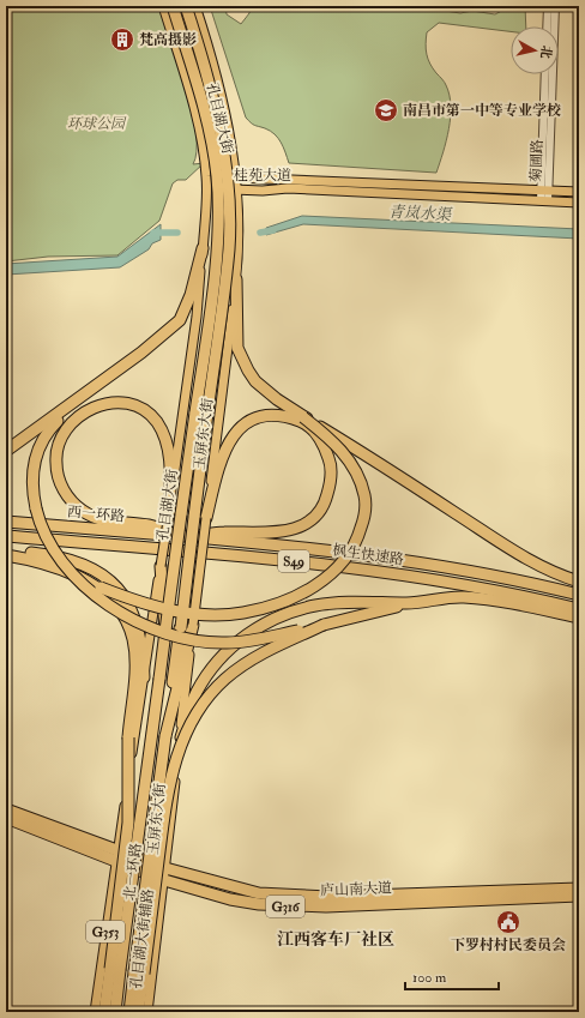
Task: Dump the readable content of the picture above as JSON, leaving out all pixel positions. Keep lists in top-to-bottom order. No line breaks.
{"streets":{"highway":["孔目湖大街","西一环路","枫生快速路","S49","北一环路","庐山南大道","G316"],"main road":["桂苑大道","玉屏东大街","G353","孔目湖大街辅路"],"street":["菊圃路"]},"crossings":[["孔目湖大街","北一环路"],["菊圃路","桂苑大道"],["桂苑大道","玉屏东大街"],["玉屏东大街","庐山南大道"],["玉屏东大街","G353"],["玉屏东大街","孔目湖大街辅路"],["西一环路","枫生快速路"],["庐山南大道","G353"],["庐山南大道","孔目湖大街辅路"]],"districts":["江西客车厂社区"],"water":["青岚水渠"],"parks":["环球公园"],"places":{"building":["梵高摄影"],"school or university":["南昌市第一中等专业学校"],"public building":["下罗村村民委员会"]},"scale_bar":"100 m","north":"right"}
